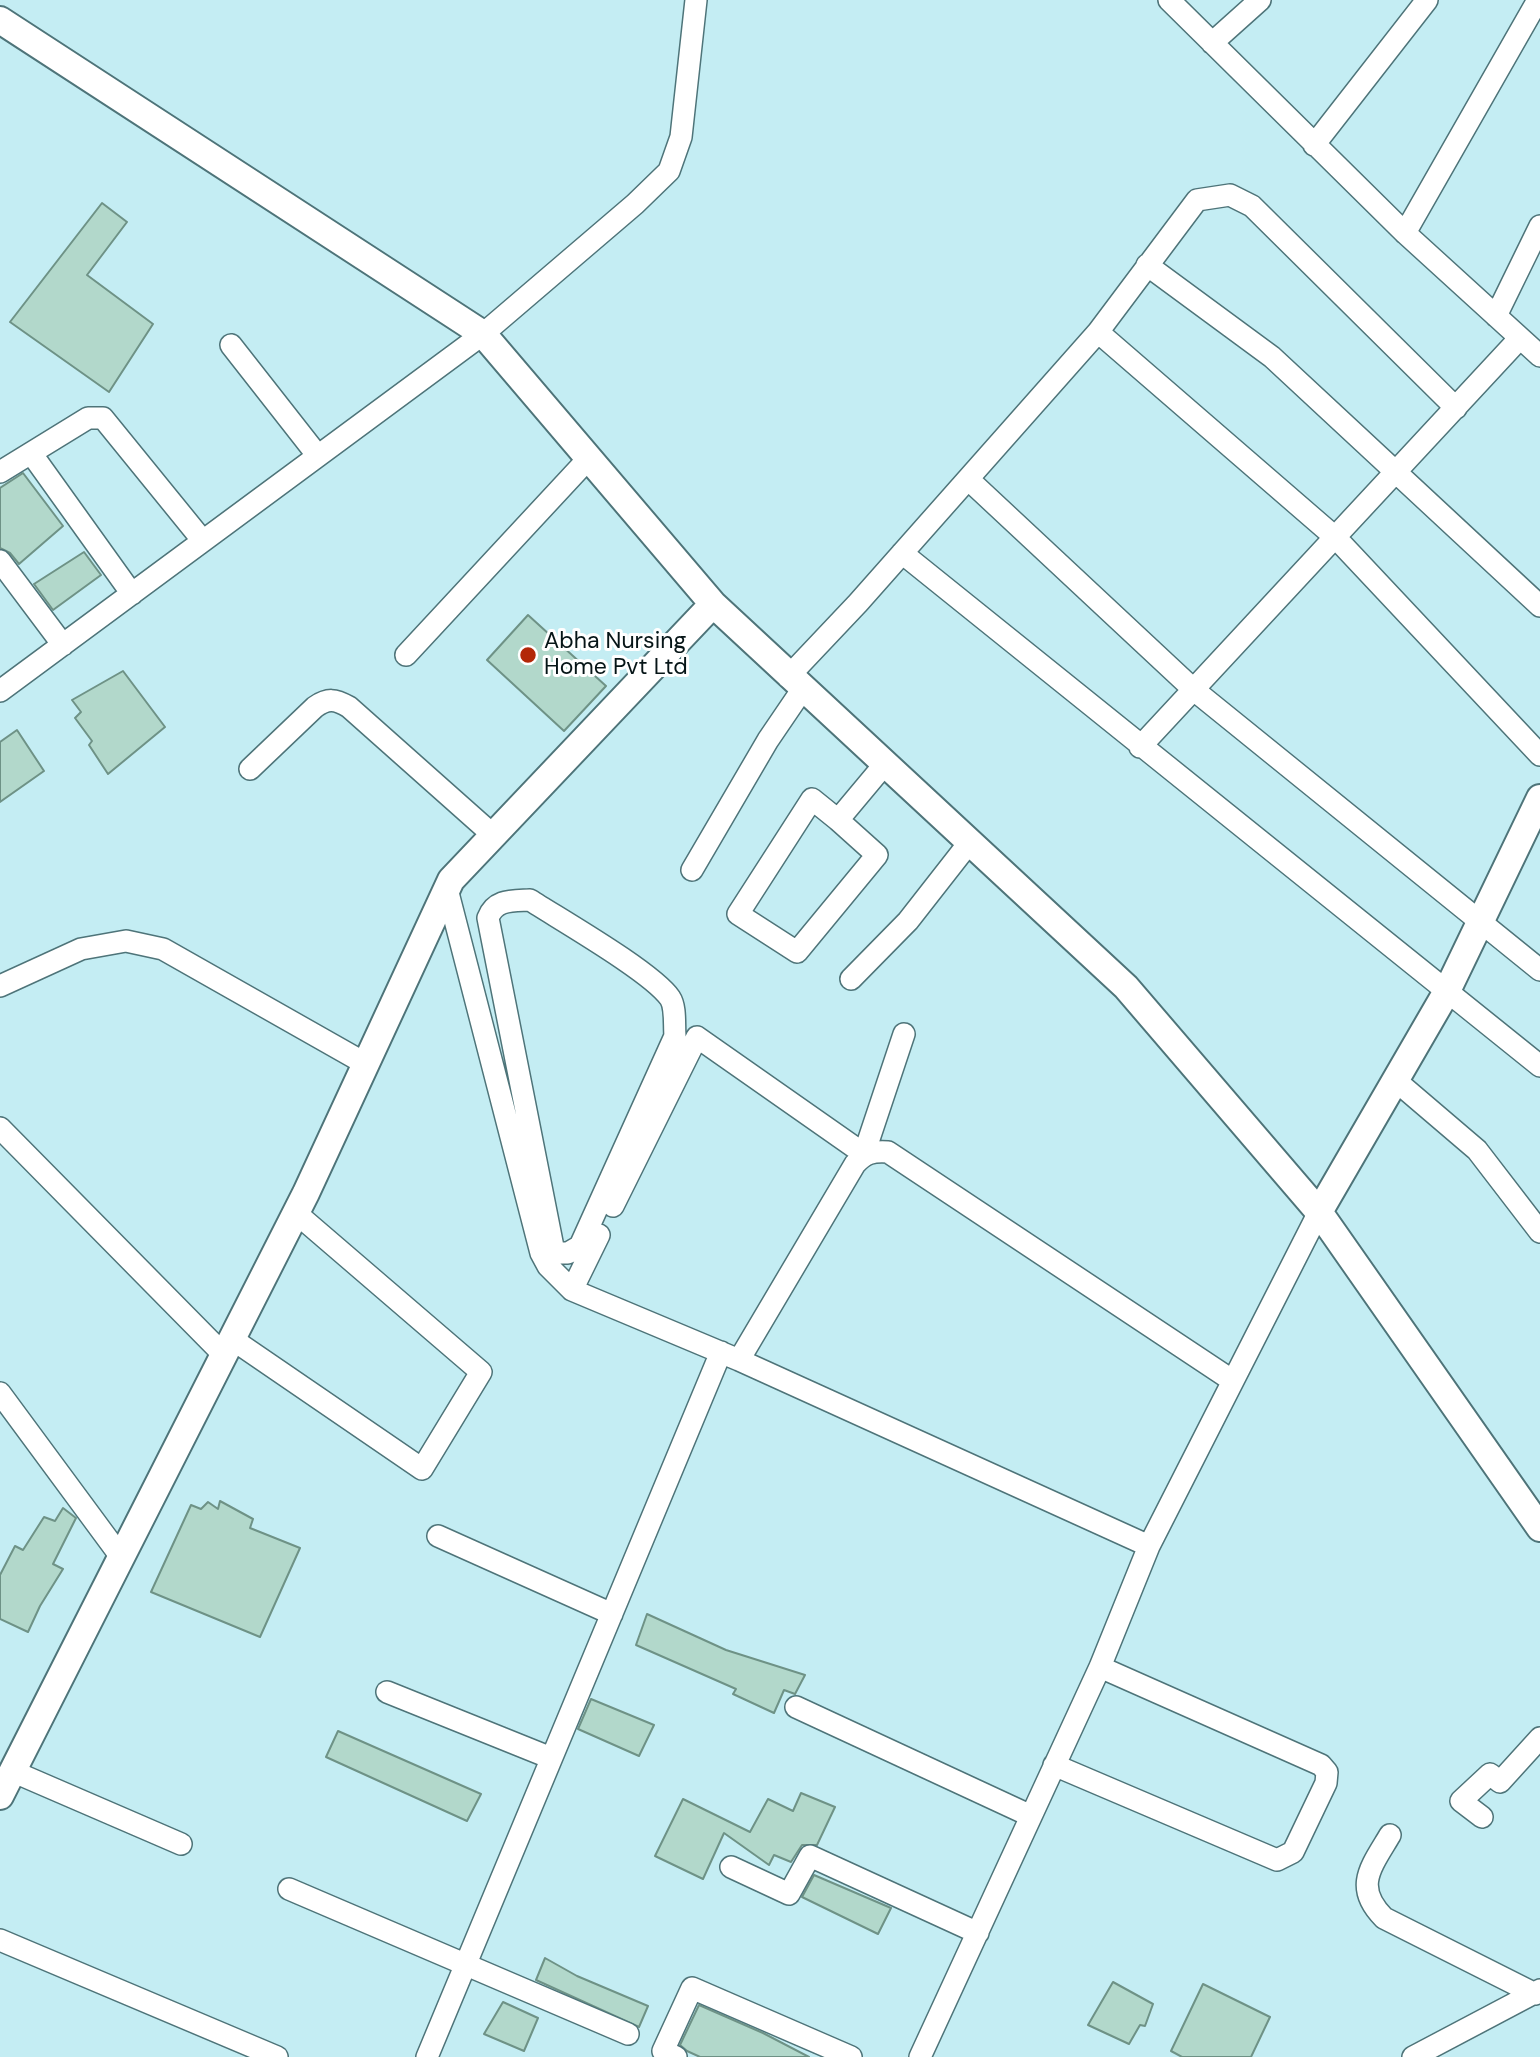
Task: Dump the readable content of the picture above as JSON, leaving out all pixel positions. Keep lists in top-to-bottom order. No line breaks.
{"places":["Abha Nursing Home Pvt Ltd"]}
